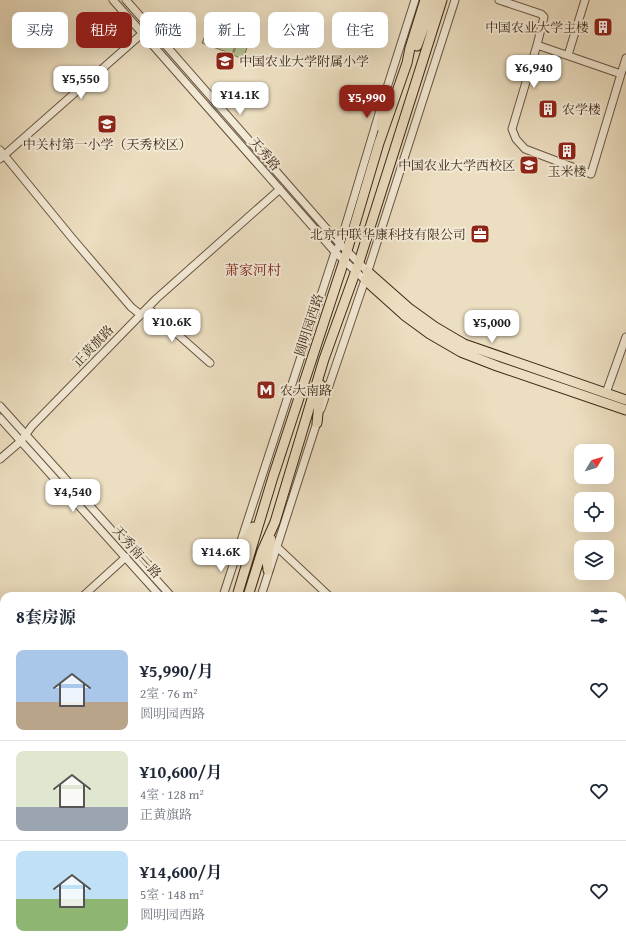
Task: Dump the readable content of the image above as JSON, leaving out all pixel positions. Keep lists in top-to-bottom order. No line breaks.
{"streets":{"main road":["圆明园西路"],"street":["天秀路","正黄旗路","天秀南二路"]},"crossings":[["天秀路","圆明园西路"],["天秀路","正黄旗路"],["正黄旗路","天秀南二路"]],"districts":["萧家河村"],"places":{"building":["中国农业大学主楼","农学楼","玉米楼"],"school or university":["中国农业大学附属小学","中关村第一小学（天秀校区）","中国农业大学西校区"],"office":["北京中联华康科技有限公司"],"metro station":["农大南路"]},"north":"top right","page":{"chip":["买房","租房","筛选","新上","公寓","住宅"],"price":["¥6,940","¥5,550","¥14.1K","¥5,990","¥10.6K","¥5,000","¥4,540","¥14.6K"],"heading":"8套房源","list":[{"name":"¥5,990/月","note":"2室 · 76 m² · 圆明园西路"},{"name":"¥10,600/月","note":"4室 · 128 m² · 正黄旗路"},{"name":"¥14,600/月","note":"5室 · 148 m² · 圆明园西路"}]}}
